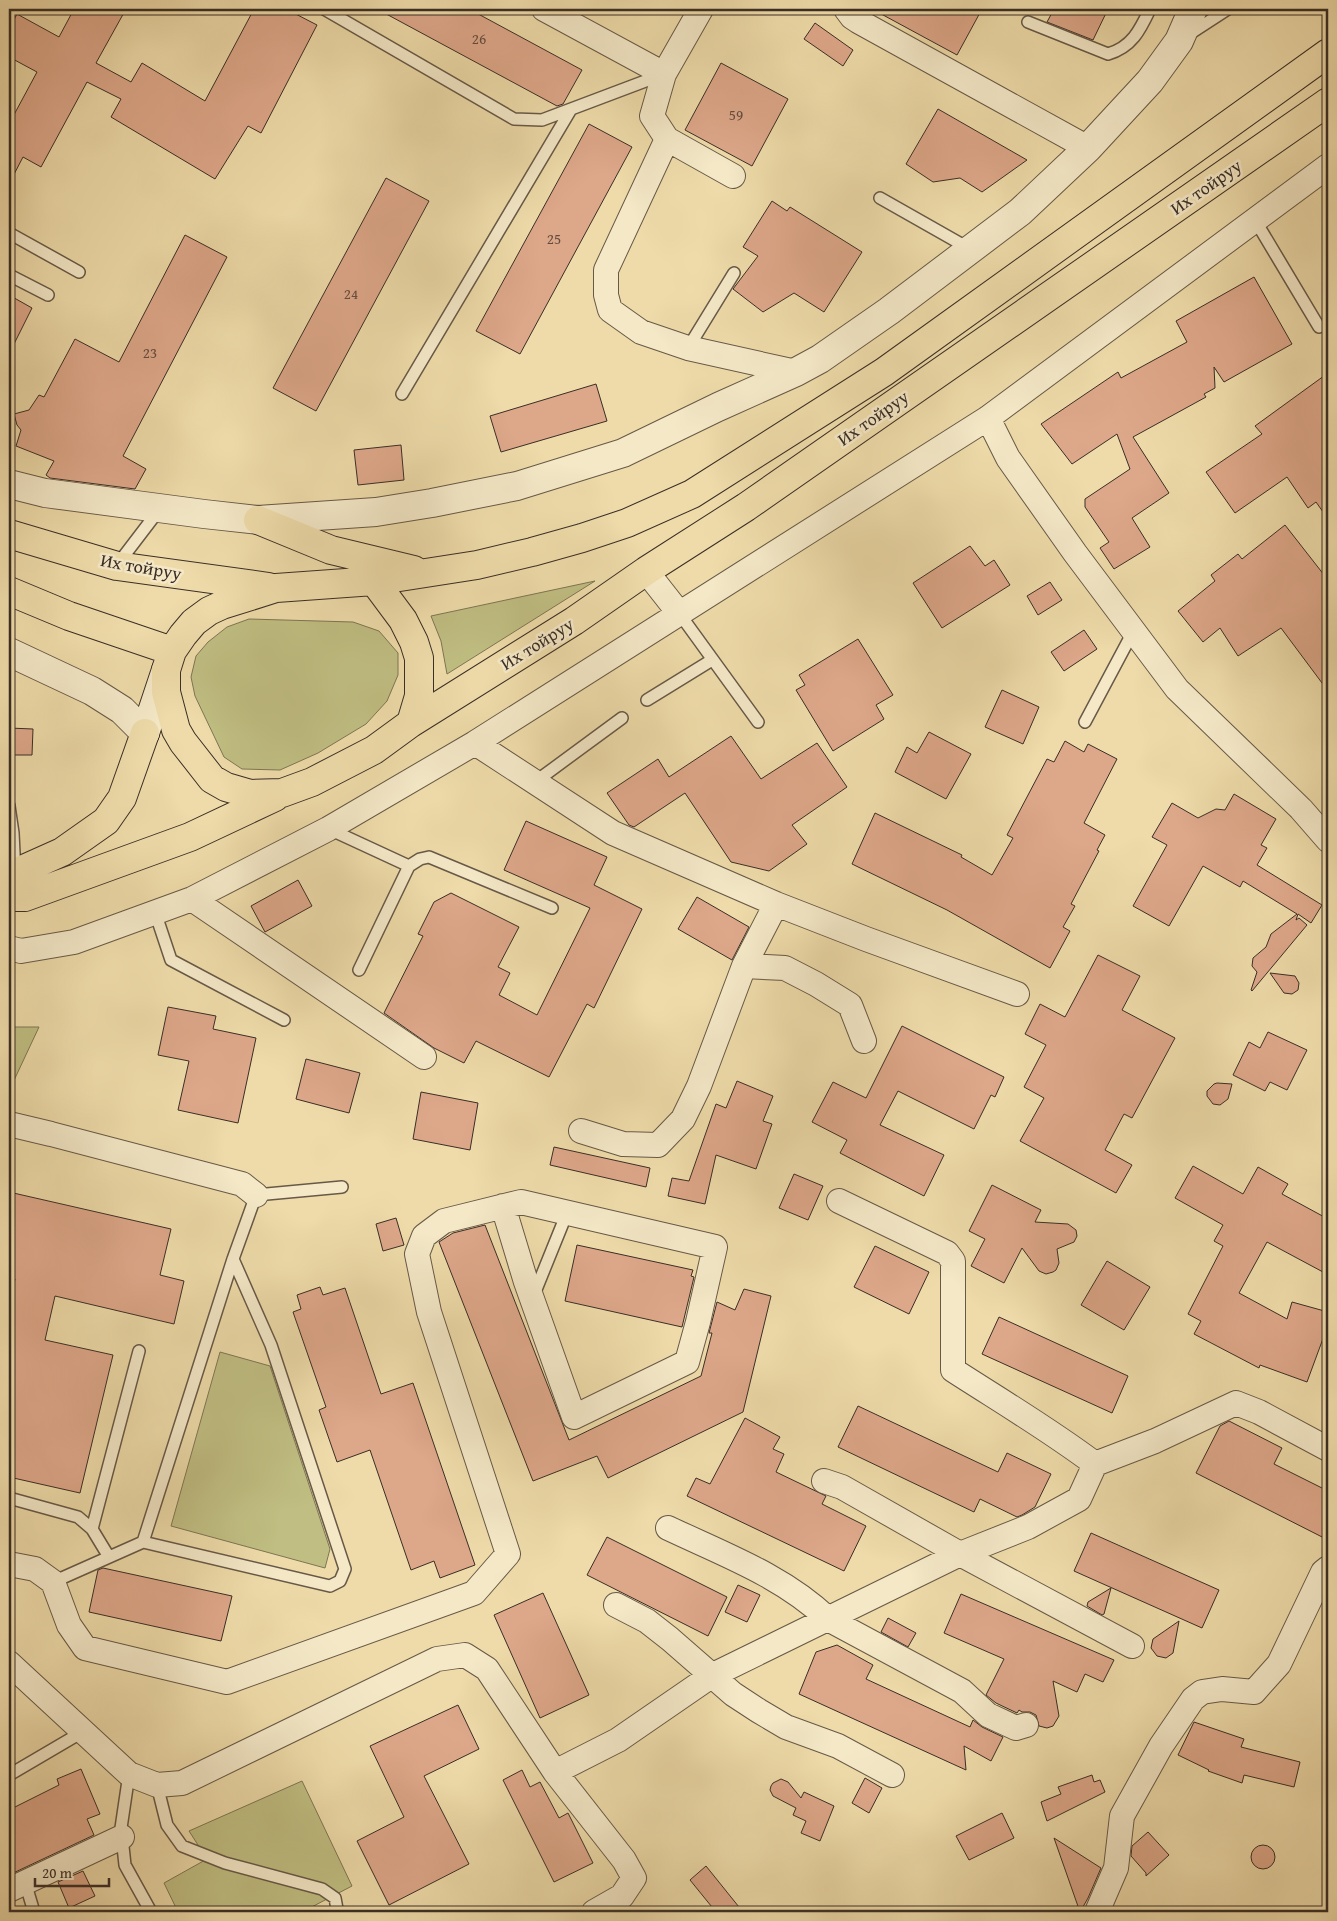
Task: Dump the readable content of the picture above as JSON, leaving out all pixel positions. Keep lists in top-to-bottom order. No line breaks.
{"streets":{"main road":["Их тойруу"]},"house_numbers":["26","59","25","24","23"],"scale_bar":"20 m"}
